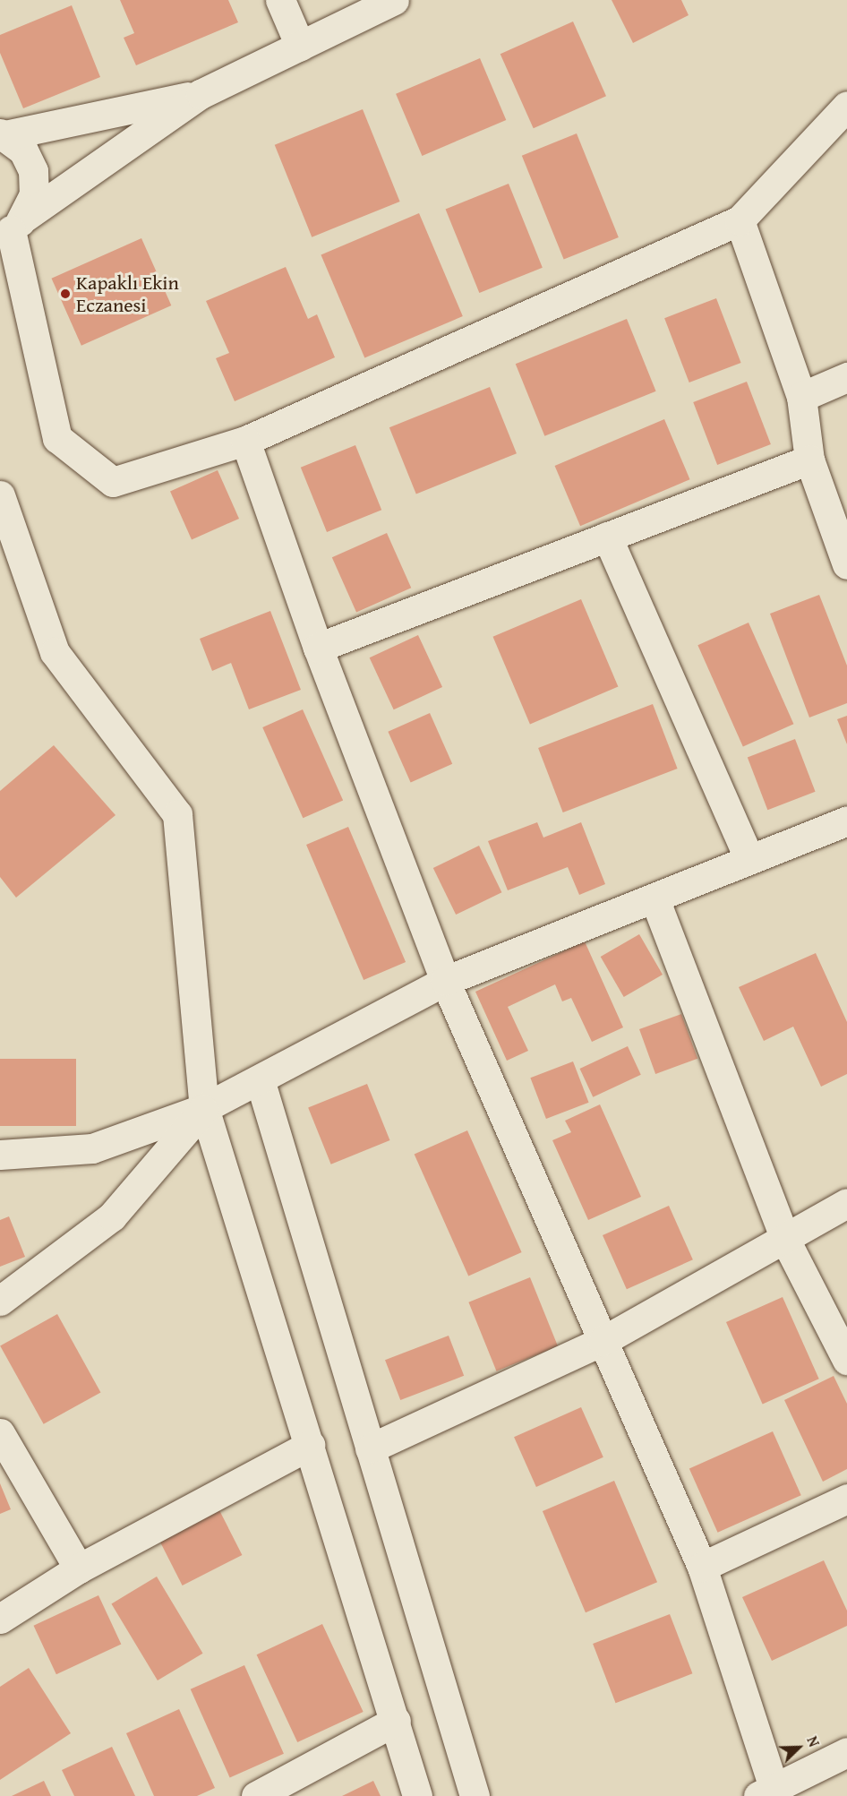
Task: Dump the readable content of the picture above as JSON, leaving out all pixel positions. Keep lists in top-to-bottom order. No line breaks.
{"places":["Kapaklı Ekin Eczanesi"],"north":"top right"}
